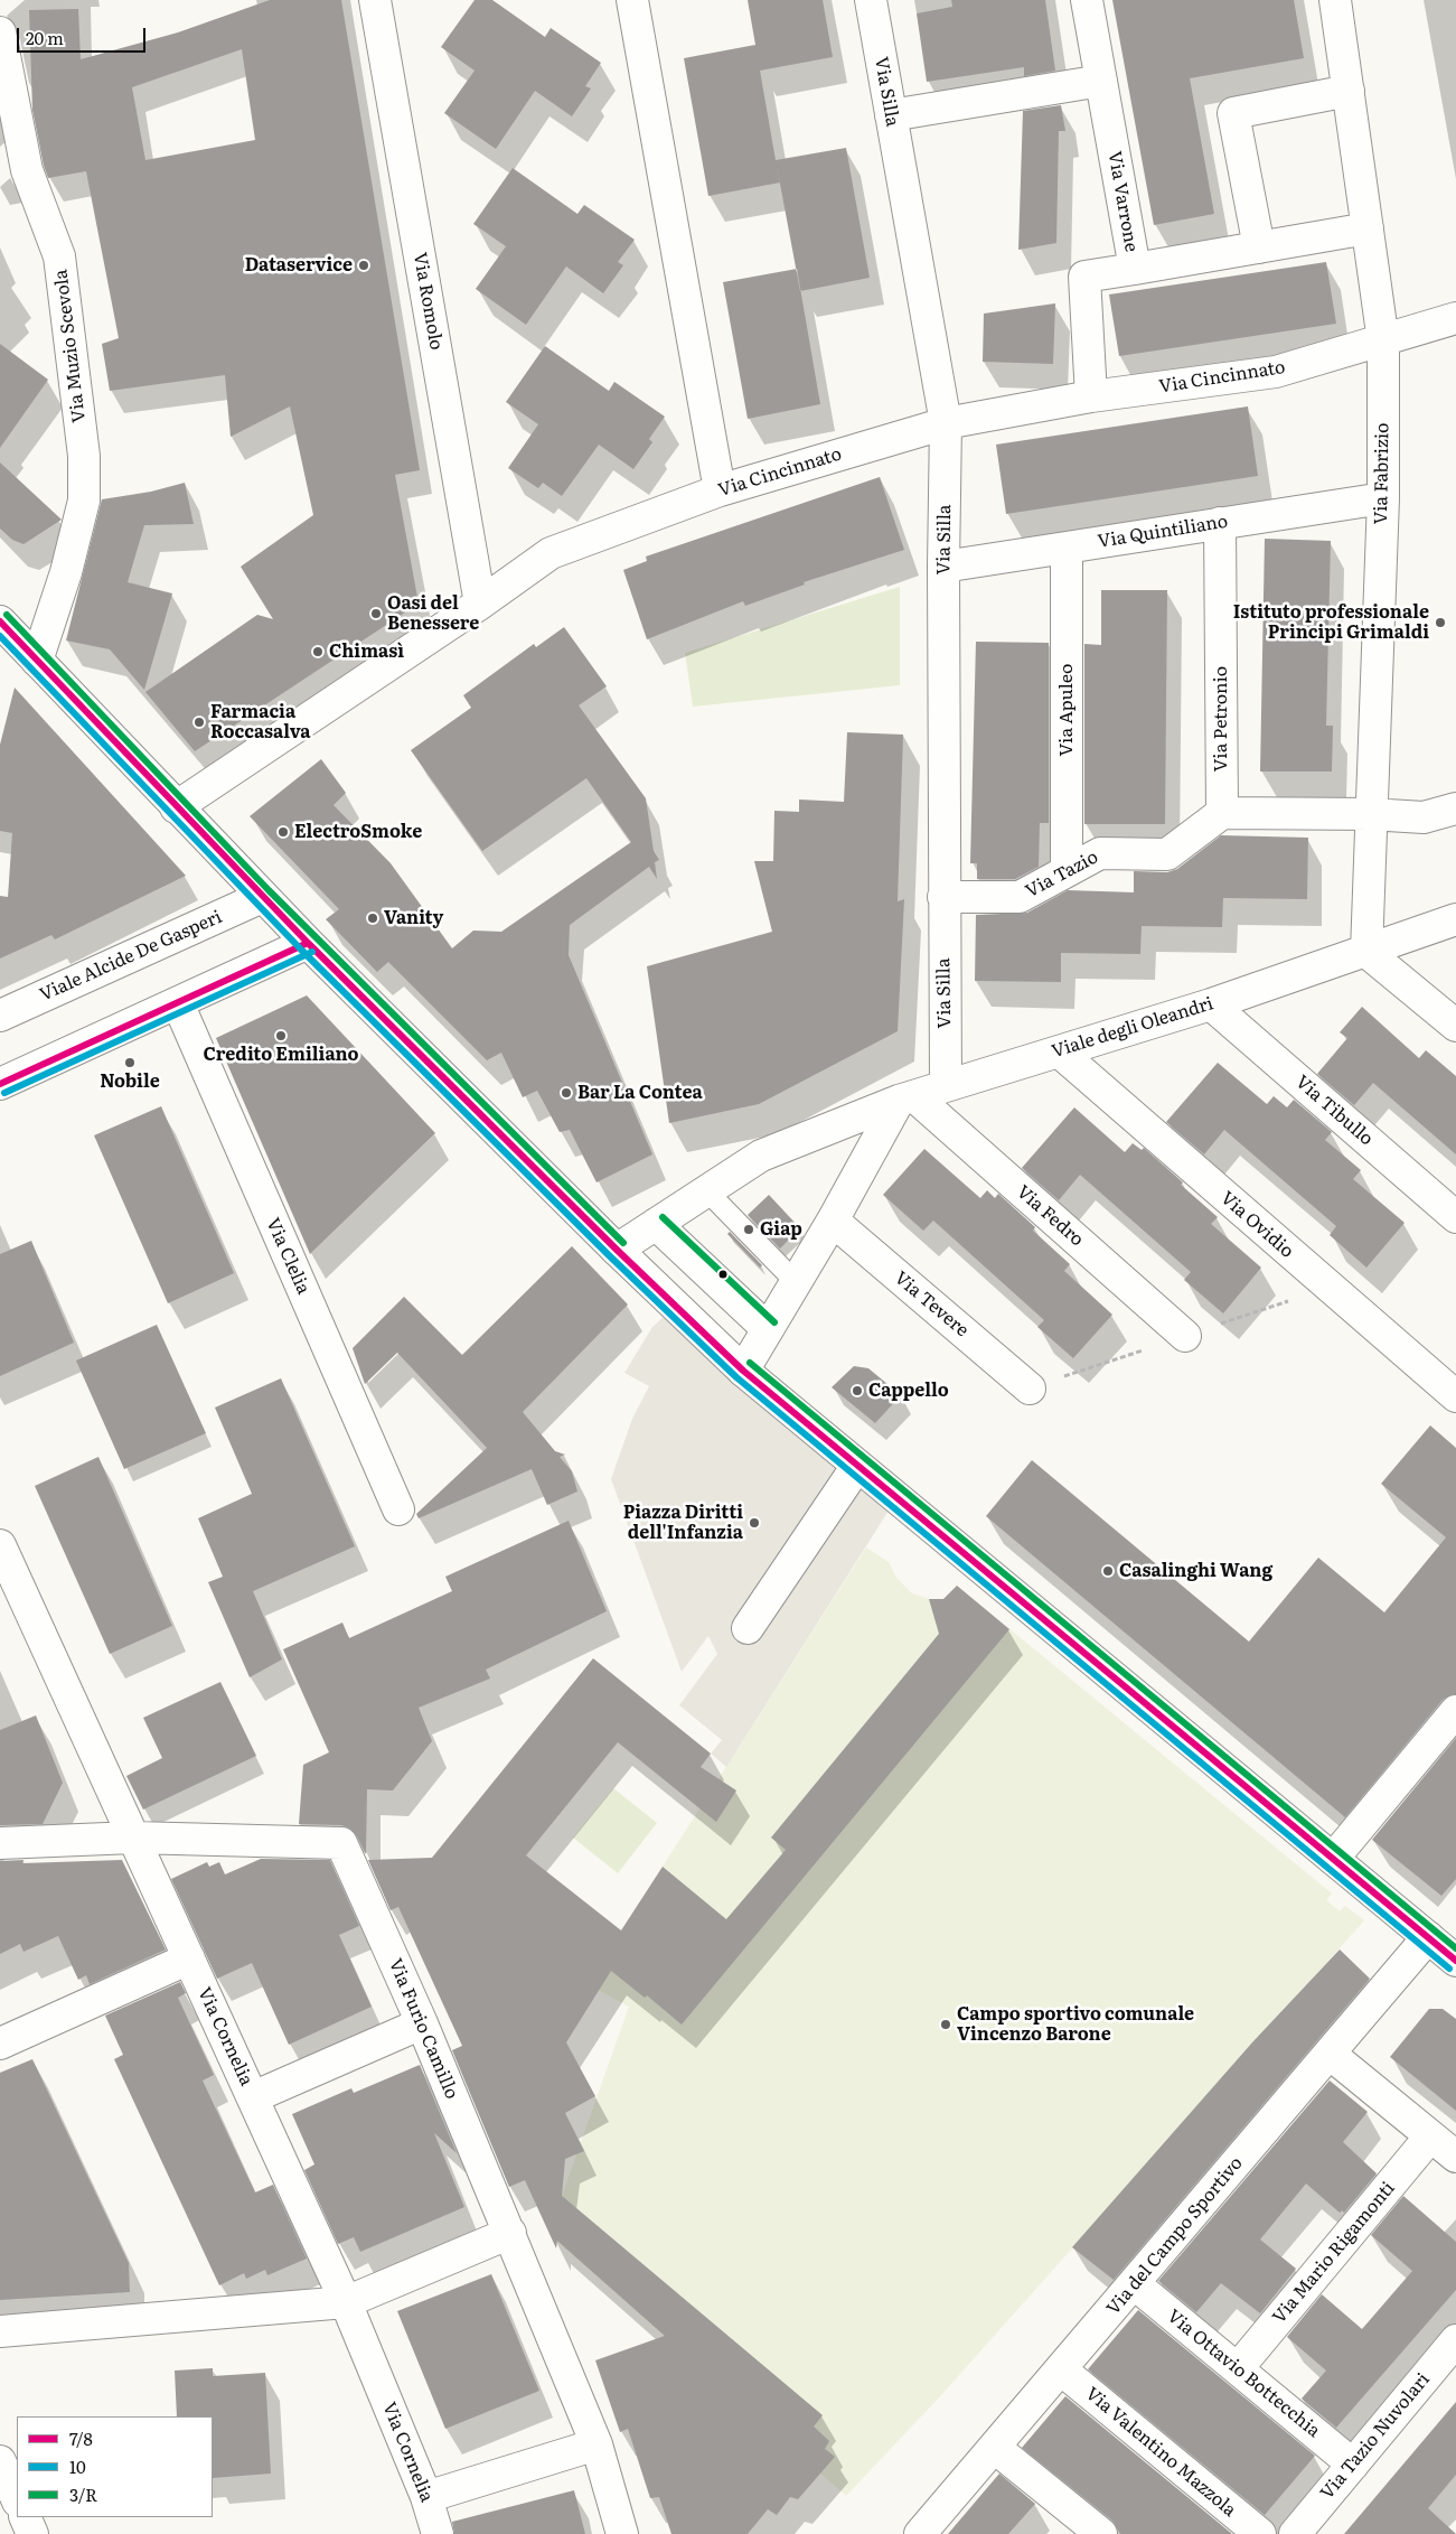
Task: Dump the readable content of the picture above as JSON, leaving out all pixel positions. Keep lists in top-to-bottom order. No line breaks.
{"streets":{"street":["Via Silla","Via Varrone","Via Romolo","Via Muzio Scevola","Via Cincinnato","Via Fabrizio","Via Quintiliano","Via Apuleo","Via Petronio","Via Tazio","Viale Alcide De Gasperi","Viale degli Oleandri","Via Tibullo","Via Fedro","Via Ovidio","Via Clelia","Via Tevere","Via Furio Camillo","Via Cornelia","Via del Campo Sportivo","Via Mario Rigamonti","Via Ottavio Bottecchia","Via Tazio Nuvolari","Via Valentino Mazzola"]},"crossings":[["Via Silla","Via Cincinnato"],["Via Silla","Via Quintiliano"],["Via Silla","Via Tazio"],["Via Silla","Viale degli Oleandri"],["Via Varrone","Via Cincinnato"],["Via Romolo","Via Cincinnato"],["Via Cincinnato","Via Fabrizio"],["Via Fabrizio","Via Quintiliano"],["Via Fabrizio","Viale degli Oleandri"],["Via Quintiliano","Via Apuleo"],["Via Quintiliano","Via Petronio"],["Via Apuleo","Via Tazio"],["Via Petronio","Via Tazio"],["Viale degli Oleandri","Via Tibullo"],["Viale degli Oleandri","Via Fedro"],["Viale degli Oleandri","Via Ovidio"],["Via Furio Camillo","Via Cornelia"],["Via del Campo Sportivo","Via Ottavio Bottecchia"],["Via del Campo Sportivo","Via Valentino Mazzola"],["Via Mario Rigamonti","Via Ottavio Bottecchia"],["Via Ottavio Bottecchia","Via Tazio Nuvolari"]],"places":["Dataservice","Oasi del Benessere","Istituto professionale Principi Grimaldi","Chimasì","Farmacia Roccasalva","ElectroSmoke","Vanity","Credito Emiliano","Nobile","Bar La Contea","Giap","Cappello","Piazza Diritti dell'Infanzia","Casalinghi Wang","Campo sportivo comunale Vincenzo Barone"],"lines":["transit line 3/R","transit line 7/8","transit line 10"],"legend":["7/8","10","3/R"],"scale_bar":"20 m"}
